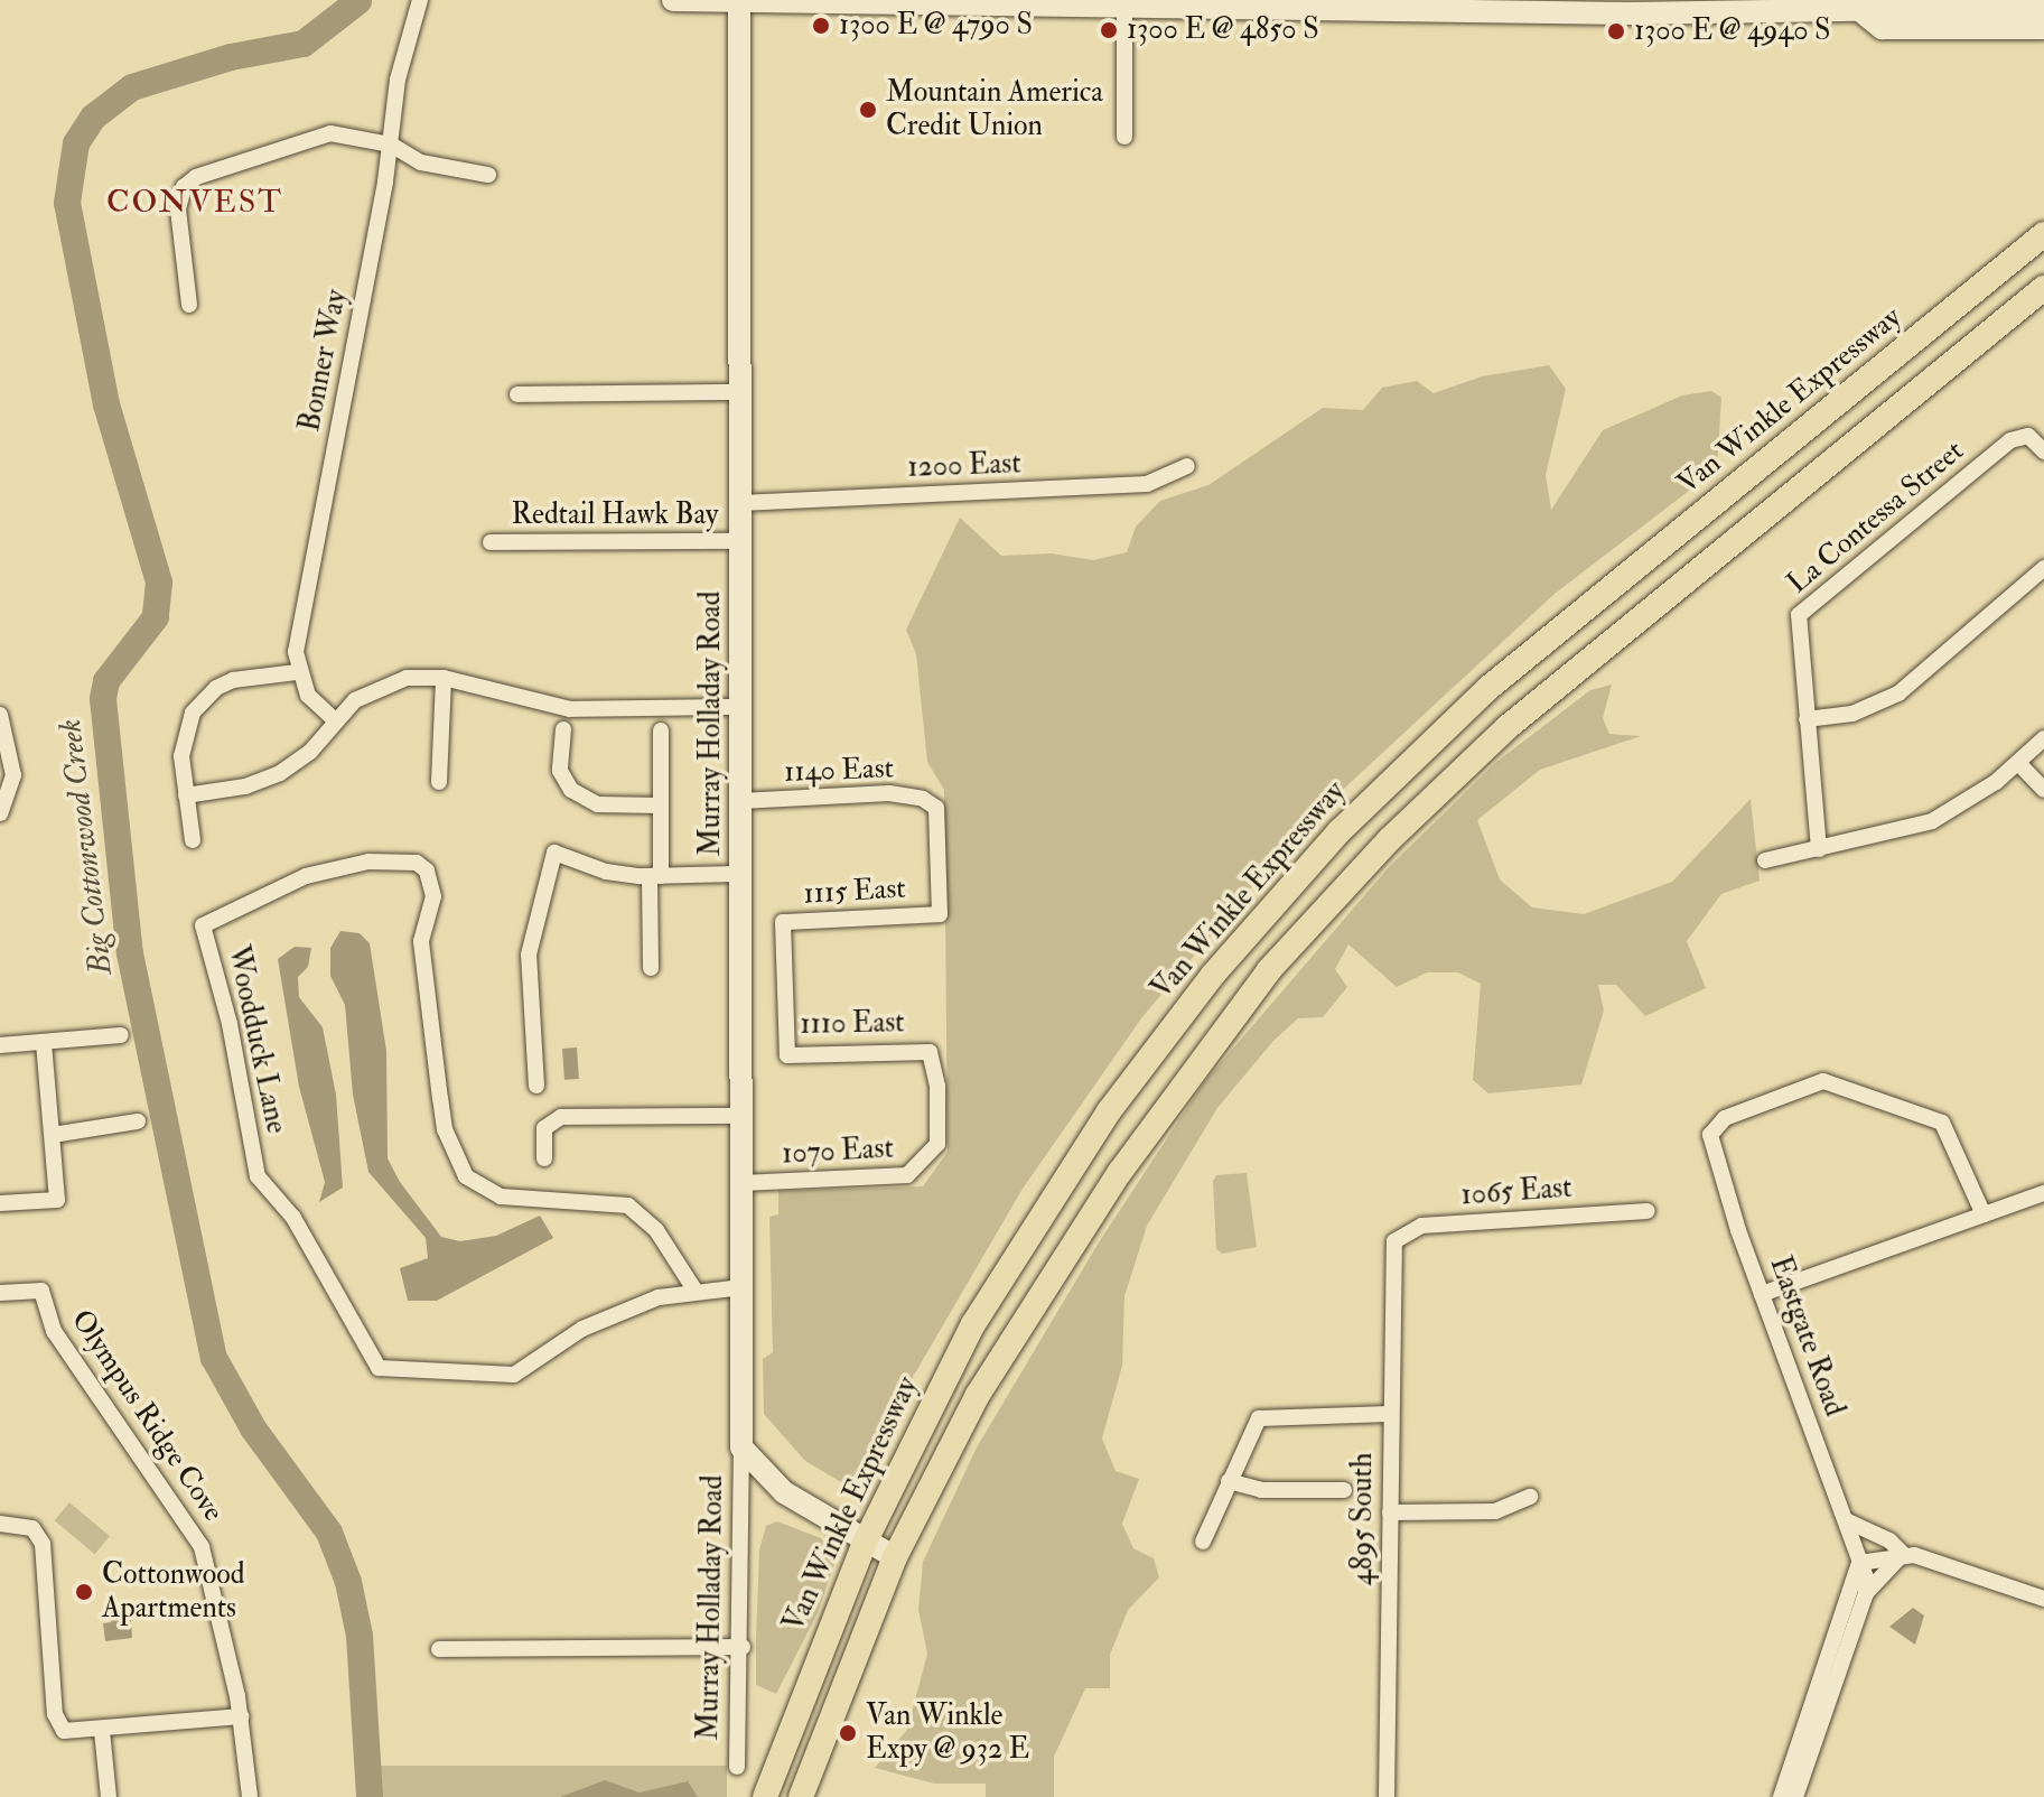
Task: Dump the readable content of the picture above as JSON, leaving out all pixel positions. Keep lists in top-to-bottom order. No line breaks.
{"streets":{"main road":["Van Winkle Expressway","Murray Holladay Road"],"street":["Bonner Way","1200 East","Redtail Hawk Bay","La Contessa Street","1140 East","1115 East","1110 East","Woodduck Lane","1070 East","1065 East","Eastgate Road","Olympus Ridge Cove","4895 South"]},"crossings":[["Van Winkle Expressway","Murray Holladay Road"],["1200 East","Murray Holladay Road"],["Redtail Hawk Bay","Murray Holladay Road"],["Murray Holladay Road","1140 East"],["Murray Holladay Road","1070 East"],["1140 East","1115 East"],["1115 East","1110 East"],["1110 East","1070 East"],["1065 East","4895 South"]],"districts":["CONVEST"],"water":["Big Cottonwood Creek"],"places":["1300 E @ 4790 S","1300 E @ 4850 S","1300 E @ 4940 S","Mountain America Credit Union","Cottonwood Apartments","Van Winkle Expy @ 932 E"]}
